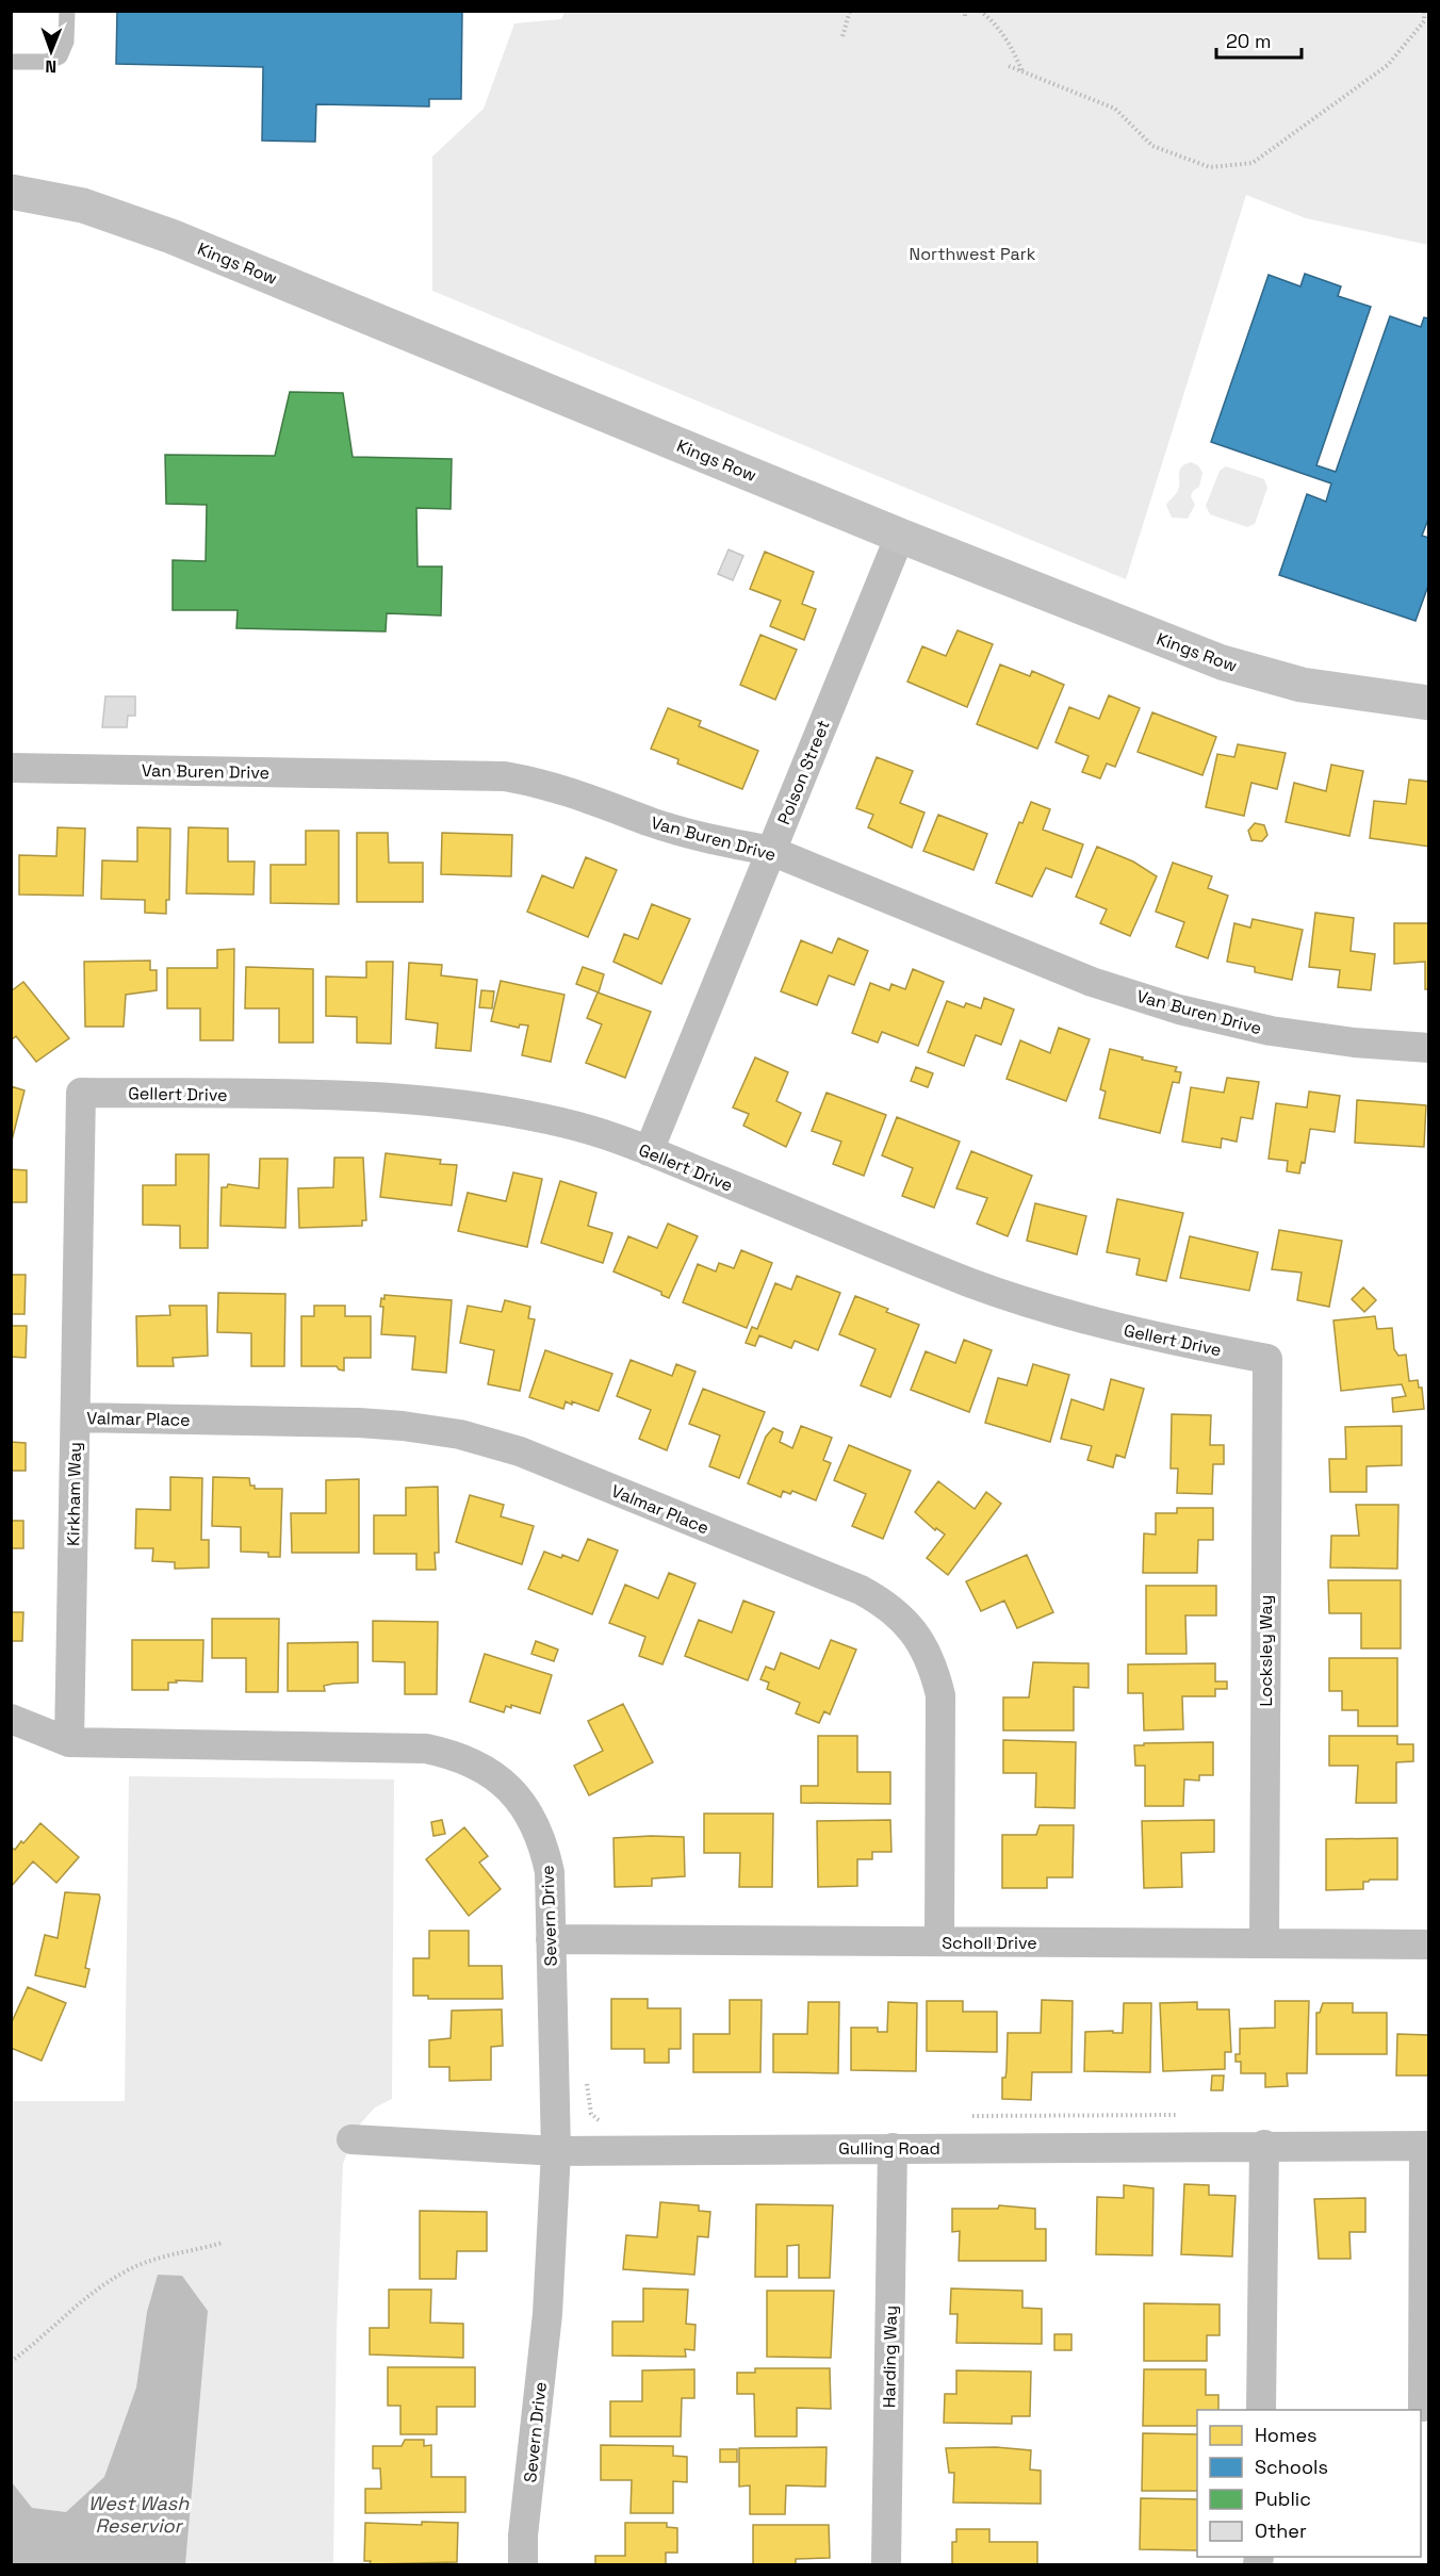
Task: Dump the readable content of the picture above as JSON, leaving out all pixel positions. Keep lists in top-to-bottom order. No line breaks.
{"streets":{"main road":["Kings Row"],"street":["Van Buren Drive","Polson Street","Gellert Drive","Valmar Place","Kirkham Way","Locksley Way","Severn Drive","Scholl Drive","Gulling Road","Harding Way"]},"crossings":[["Kings Row","Polson Street"],["Van Buren Drive","Polson Street"],["Polson Street","Gellert Drive"],["Gellert Drive","Kirkham Way"],["Gellert Drive","Locksley Way"],["Valmar Place","Kirkham Way"],["Valmar Place","Scholl Drive"],["Kirkham Way","Severn Drive"],["Locksley Way","Scholl Drive"],["Severn Drive","Scholl Drive"],["Severn Drive","Gulling Road"],["Gulling Road","Harding Way"]],"water":["West Wash Reservior"],"parks":["Northwest Park"],"legend":["Homes","Schools","Public","Other"],"scale_bar":"20 m","north":"bottom"}
